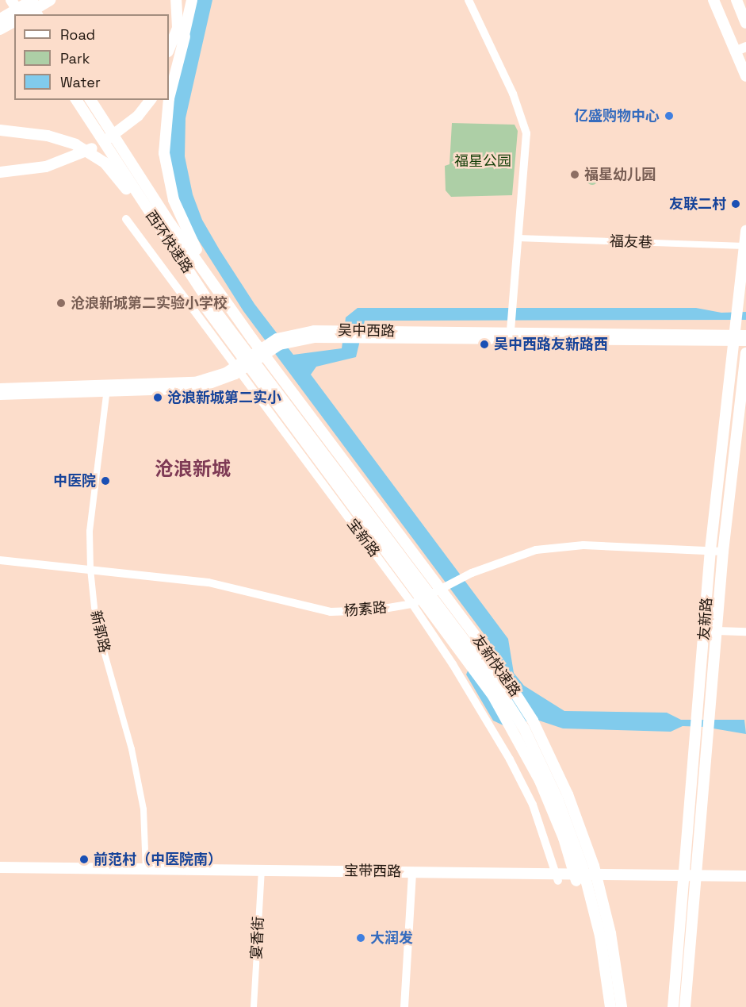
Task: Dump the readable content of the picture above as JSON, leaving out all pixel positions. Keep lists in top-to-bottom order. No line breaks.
{"streets":{"main road":["西环快速路","吴中西路","友新路","友新快速路","宝带西路"],"street":["福友巷","宝新路","杨素路","新郭路","宴香街"]},"crossings":[["西环快速路","友新快速路"],["福友巷","友新路"],["吴中西路","宝新路"],["吴中西路","友新路"],["吴中西路","新郭路"],["宝新路","杨素路"],["宝新路","宝带西路"],["杨素路","友新路"],["杨素路","新郭路"],["友新路","宝带西路"],["新郭路","宝带西路"],["宝带西路","宴香街"]],"districts":["沧浪新城"],"parks":["福星公园"],"places":["亿盛购物中心","福星幼儿园","友联二村","沧浪新城第二实验小学校","吴中西路友新路西","沧浪新城第二实小","中医院","前范村（中医院南）","大润发"],"legend":["Road","Park","Water"]}
